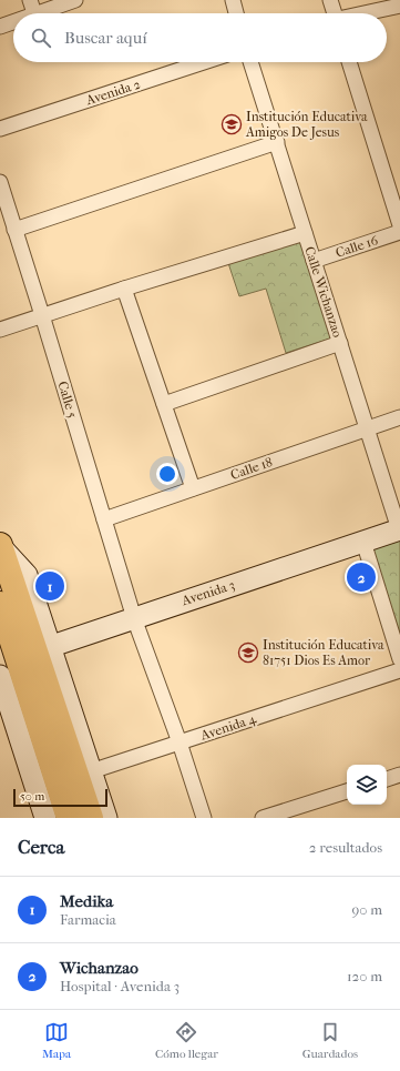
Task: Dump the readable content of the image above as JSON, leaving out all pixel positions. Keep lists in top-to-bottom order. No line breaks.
{"streets":{"street":["Avenida 2","Calle 16","Calle Wichanzao","Calle 5","Calle 18","Avenida 3","Avenida 4"]},"crossings":[["Calle 16","Calle Wichanzao"],["Calle Wichanzao","Calle 18"],["Calle Wichanzao","Avenida 3"],["Calle 5","Calle 18"],["Calle 5","Avenida 3"],["Calle 5","Avenida 4"]],"places":{"school or university":["Institución Educativa Amigos De Jesus","Institución Educativa 81751 Dios Es Amor"]},"scale_bar":"50 m","page":{"search":"Buscar aquí","pins":["2","1"],"scale":"50 m","heading":["Cerca","2 resultados"],"list":[{"mark":"1","name":"Medika","note":"Farmacia","value":"90 m"},{"mark":"2","name":"Wichanzao","note":"Hospital · Avenida 3","value":"120 m"}],"nav":["Mapa","Cómo llegar","Guardados"]}}
